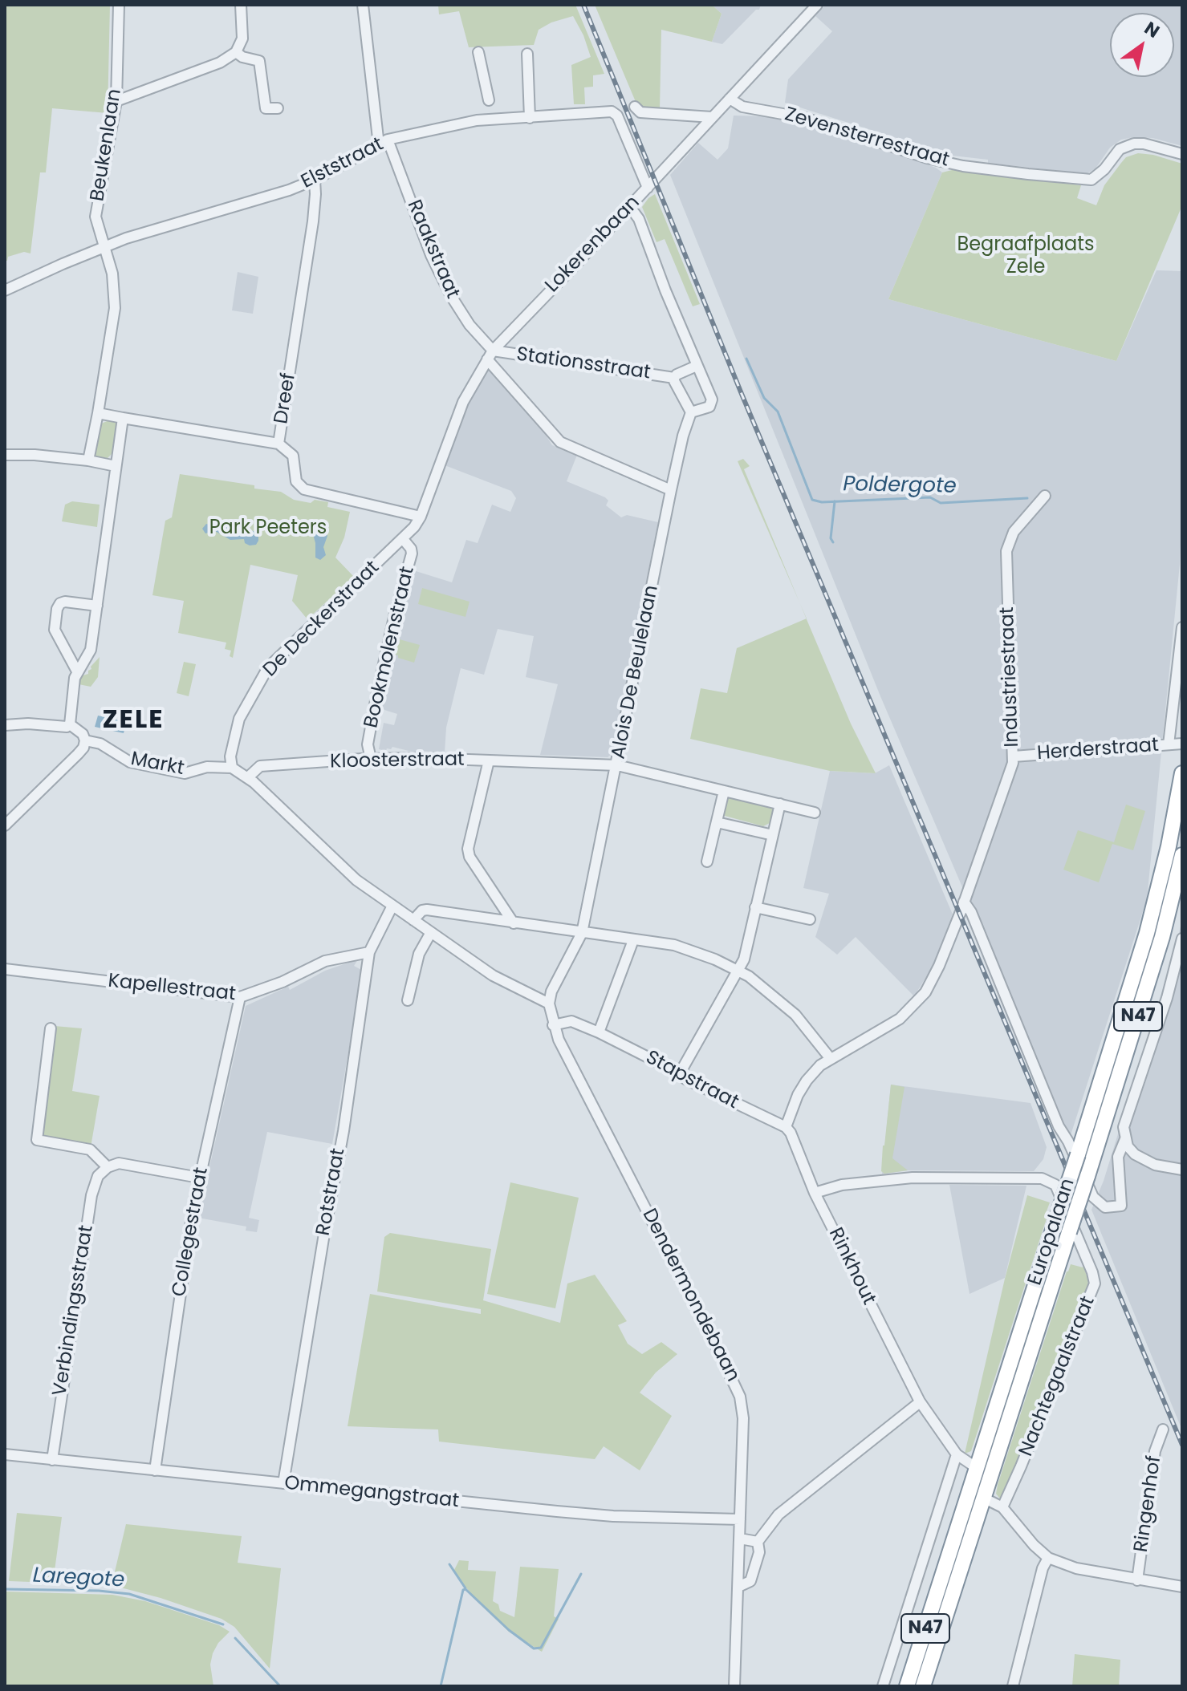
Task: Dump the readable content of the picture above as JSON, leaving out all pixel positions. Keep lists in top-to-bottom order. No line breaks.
{"streets":{"highway":["N47","Europalaan"],"street":["Zevensterrestraat","Beukenlaan","Elststraat","Lokerenbaan","Raakstraat","Stationsstraat","Dreef","De Deckerstraat","Bookmolenstraat","Alois De Beulelaan","Industriestraat","Herderstraat","Kloosterstraat","Markt","Kapellestraat","Stapstraat","Rotstraat","Collegestraat","Rinkhout","Dendermondebaan","Verbindingsstraat","Nachtegaalstraat","Ommegangstraat","Ringenhof"]},"crossings":[["Zevensterrestraat","Lokerenbaan"],["Beukenlaan","Elststraat"],["Elststraat","Lokerenbaan"],["Elststraat","Raakstraat"],["Elststraat","Dreef"],["Lokerenbaan","Raakstraat"],["Lokerenbaan","Stationsstraat"],["Lokerenbaan","Dreef"],["Lokerenbaan","De Deckerstraat"],["Raakstraat","Stationsstraat"],["Raakstraat","Alois De Beulelaan"],["Dreef","De Deckerstraat"],["De Deckerstraat","Bookmolenstraat"],["De Deckerstraat","Markt"],["Bookmolenstraat","Kloosterstraat"],["Alois De Beulelaan","Dendermondebaan"],["Industriestraat","Herderstraat"],["Kapellestraat","Rotstraat"],["Kapellestraat","Collegestraat"],["Stapstraat","Rinkhout"],["Stapstraat","Dendermondebaan"],["Rotstraat","Ommegangstraat"],["Collegestraat","Ommegangstraat"],["Europalaan","Rinkhout"],["Rinkhout","Nachtegaalstraat"],["Dendermondebaan","Ommegangstraat"],["Verbindingsstraat","Ommegangstraat"]],"districts":["ZELE"],"water":["Poldergote","Laregote"],"parks":["Begraafplaats Zele","Park Peeters"],"north":"top right"}
